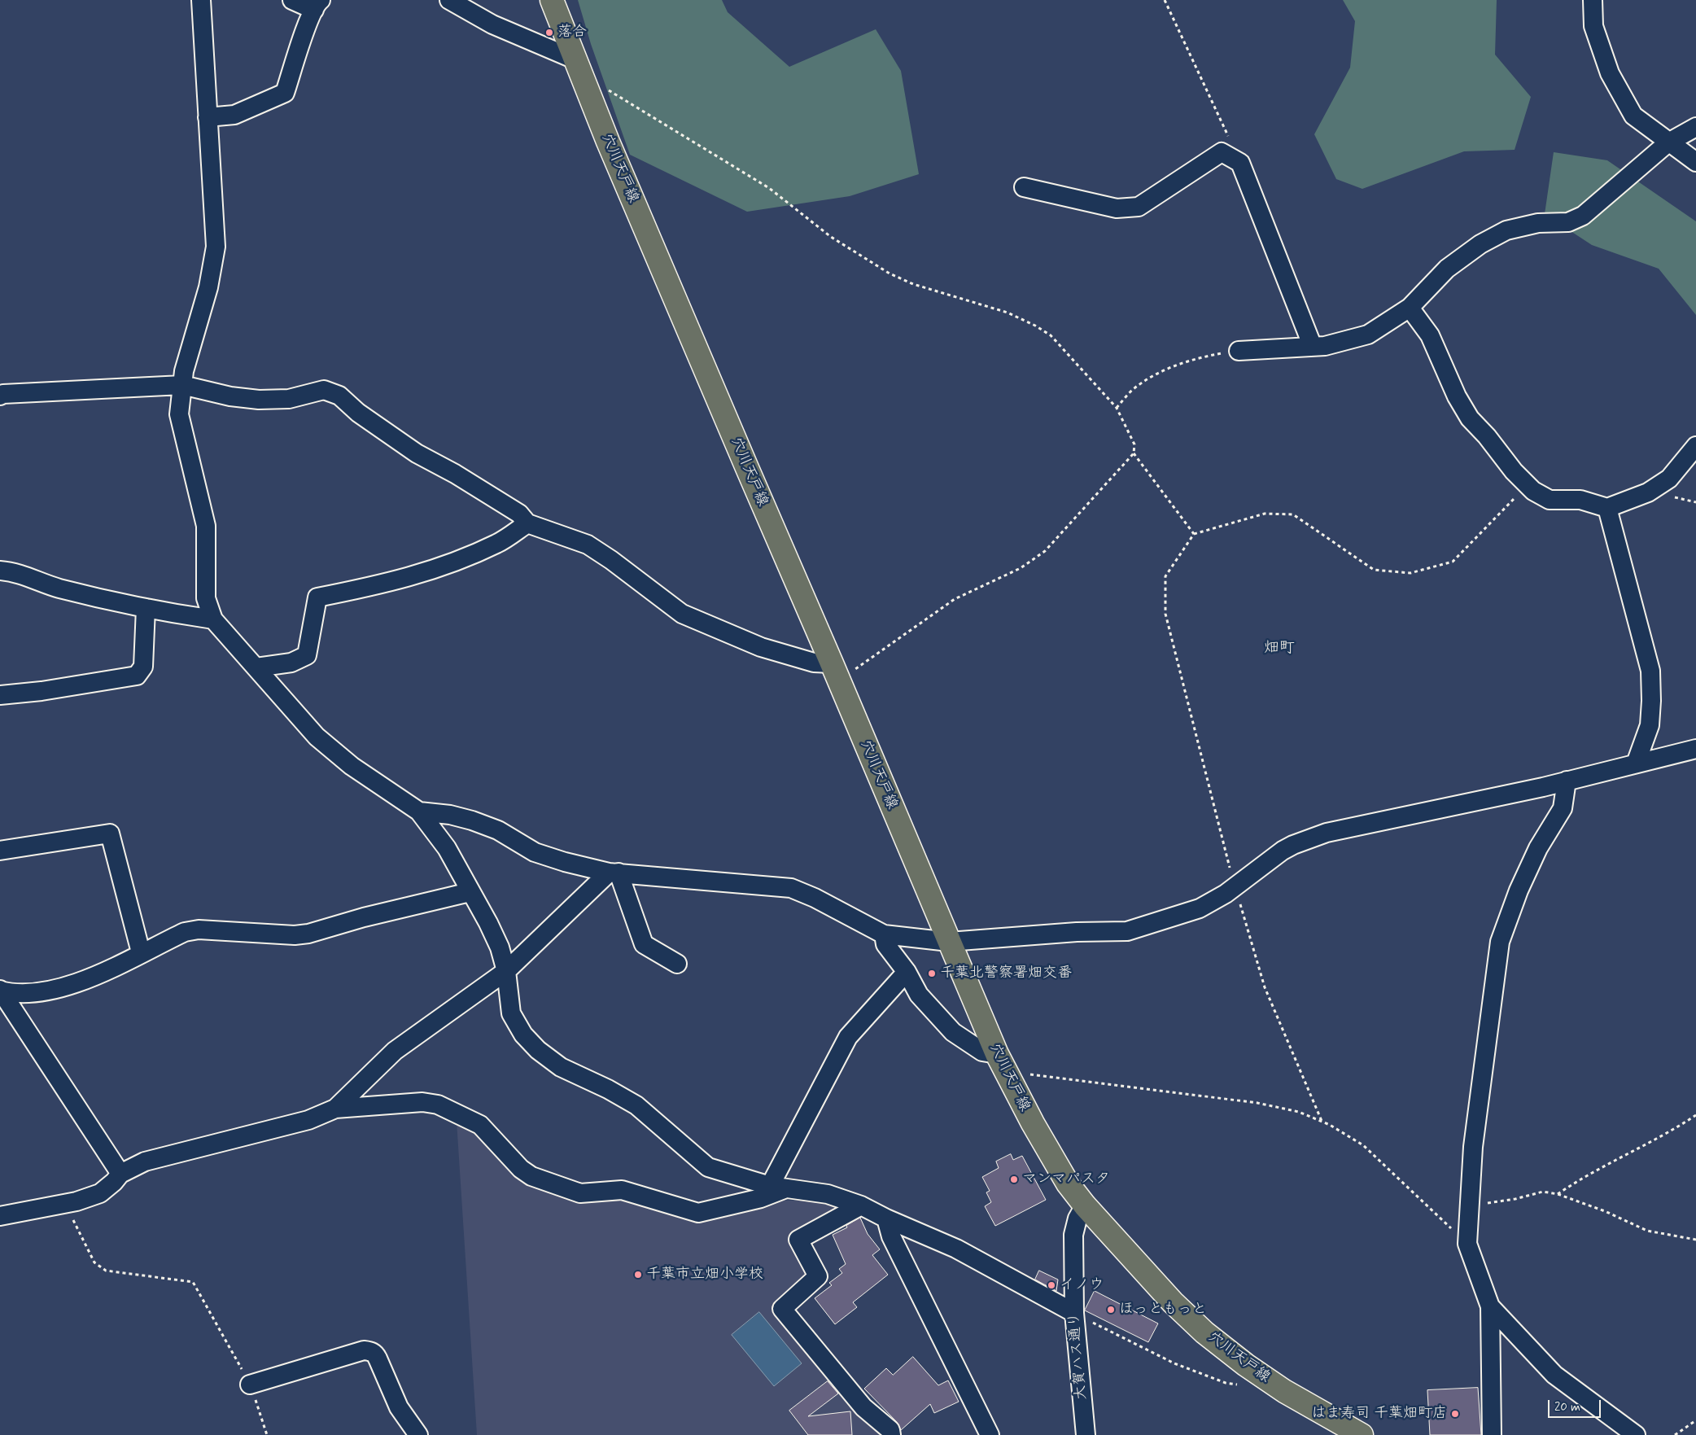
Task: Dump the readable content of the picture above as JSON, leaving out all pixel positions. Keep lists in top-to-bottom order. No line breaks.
{"streets":{"main road":["穴川天戸線"],"street":["大賀ハス通り"]},"crossings":[["穴川天戸線","大賀ハス通り"]],"districts":["畑町"],"places":["落合","千葉北警察署畑交番","マンマパスタ","千葉市立畑小学校","イノウ","ほっともっと","はま寿司 千葉畑町店"],"scale_bar":"20 m"}
